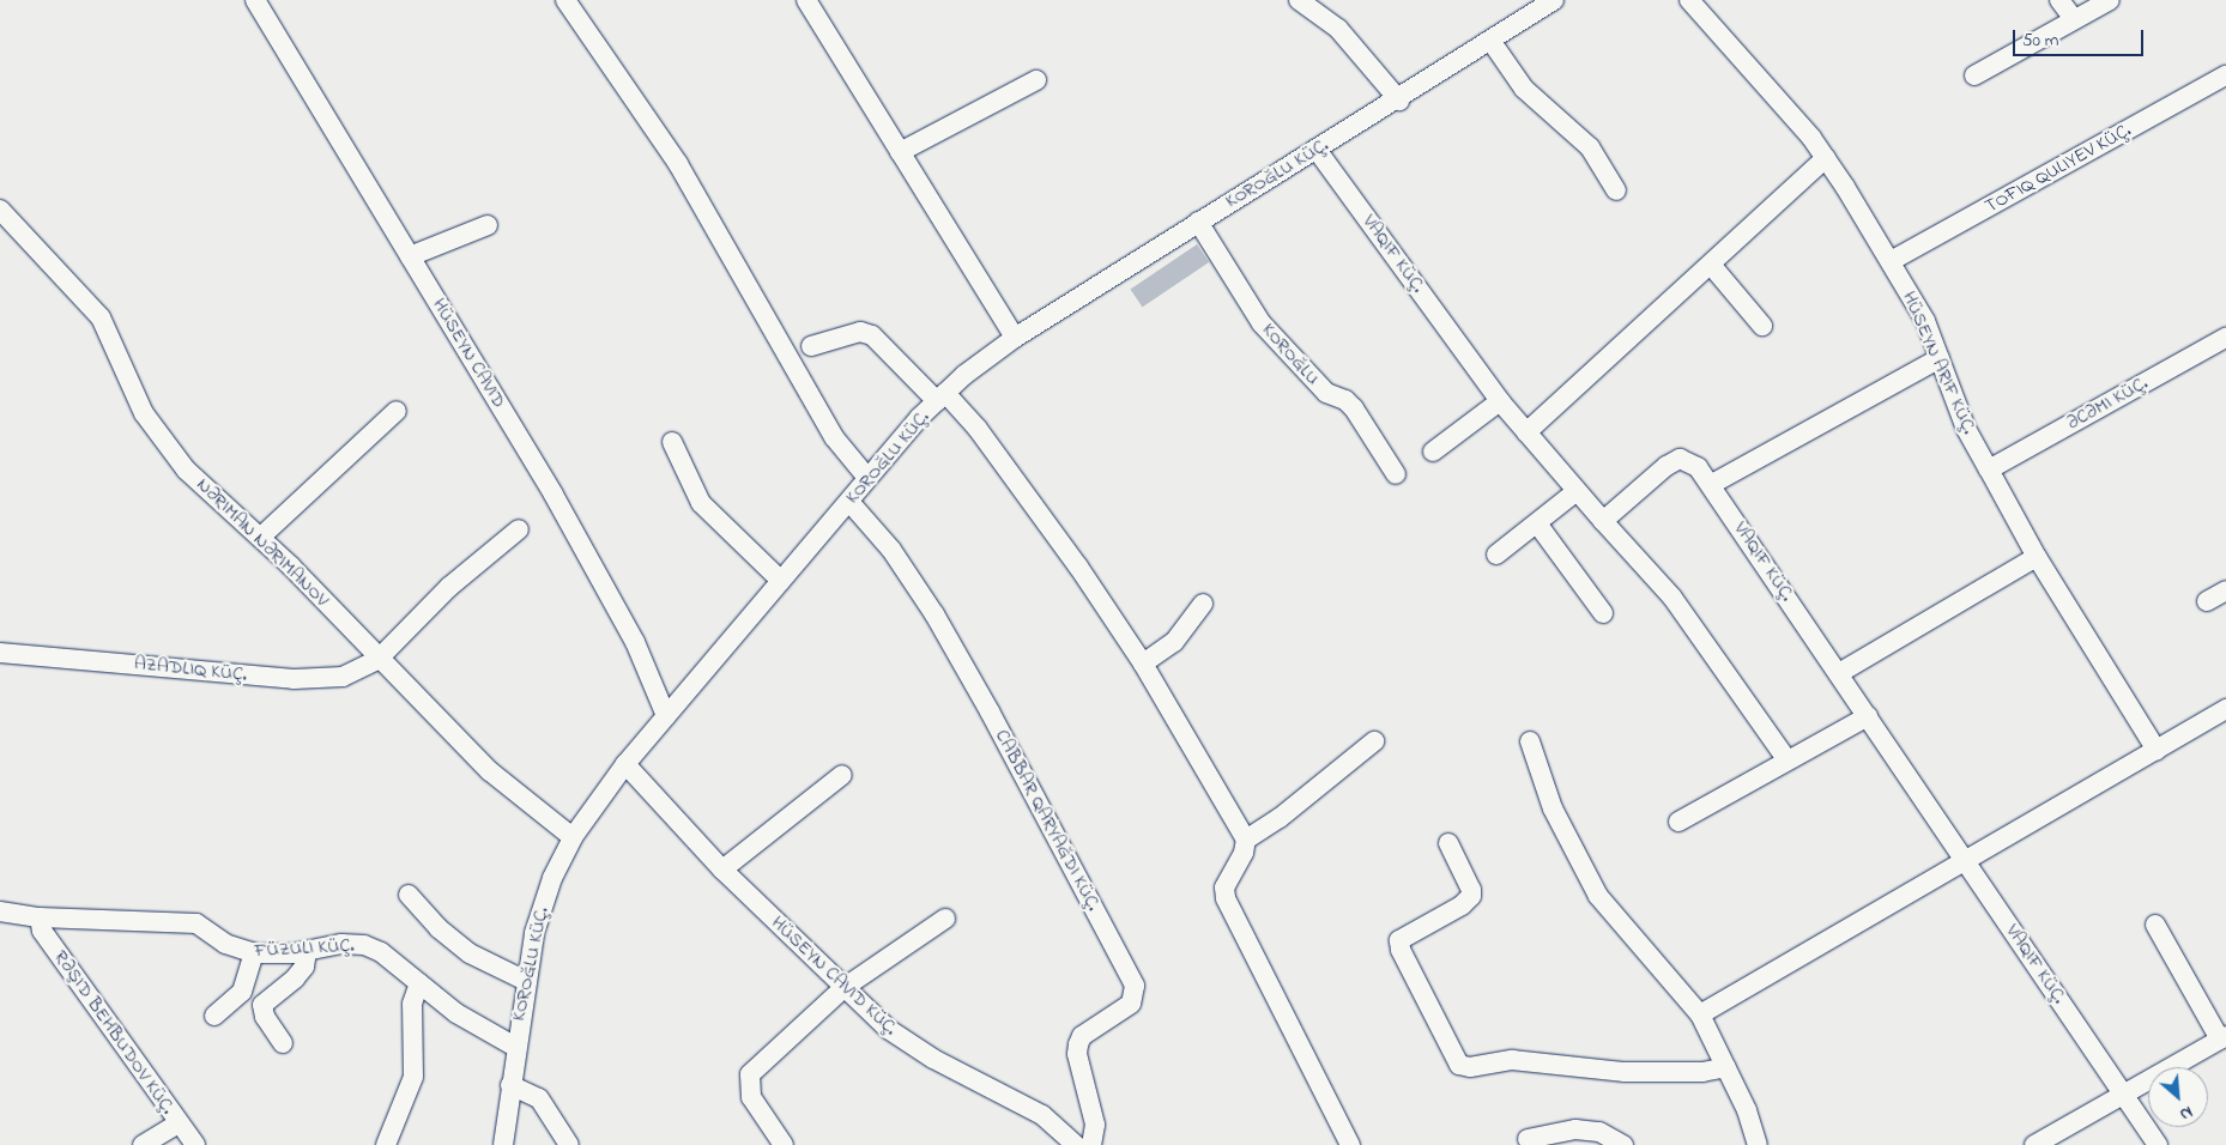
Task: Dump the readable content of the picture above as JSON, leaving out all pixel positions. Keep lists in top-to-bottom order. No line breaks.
{"streets":{"street":["TOFIQ QULIYEV KÜÇ.","KOROĞLU KÜÇ.","VAQIF KÜÇ.","HÜSEYN CAVID","KOROĞLU","HÜSEYN ARIF KÜÇ.","ƏCƏMI KÜÇ.","NƏRIMAN NƏRIMANOV","FÜZULI KÜÇ.","HÜSEYN CAVID KÜÇ.","RƏŞID BEHBUDOV KÜÇ."]},"crossings":[["TOFIQ QULIYEV KÜÇ.","HÜSEYN ARIF KÜÇ."],["KOROĞLU KÜÇ.","VAQIF KÜÇ."],["KOROĞLU KÜÇ.","HÜSEYN CAVID"],["KOROĞLU KÜÇ.","KOROĞLU"],["KOROĞLU KÜÇ.","NƏRIMAN NƏRIMANOV"],["KOROĞLU KÜÇ.","FÜZULI KÜÇ."],["KOROĞLU KÜÇ.","HÜSEYN CAVID KÜÇ."],["HÜSEYN ARIF KÜÇ.","ƏCƏMI KÜÇ."],["FÜZULI KÜÇ.","RƏŞID BEHBUDOV KÜÇ."]],"scale_bar":"50 m","north":"bottom right"}
